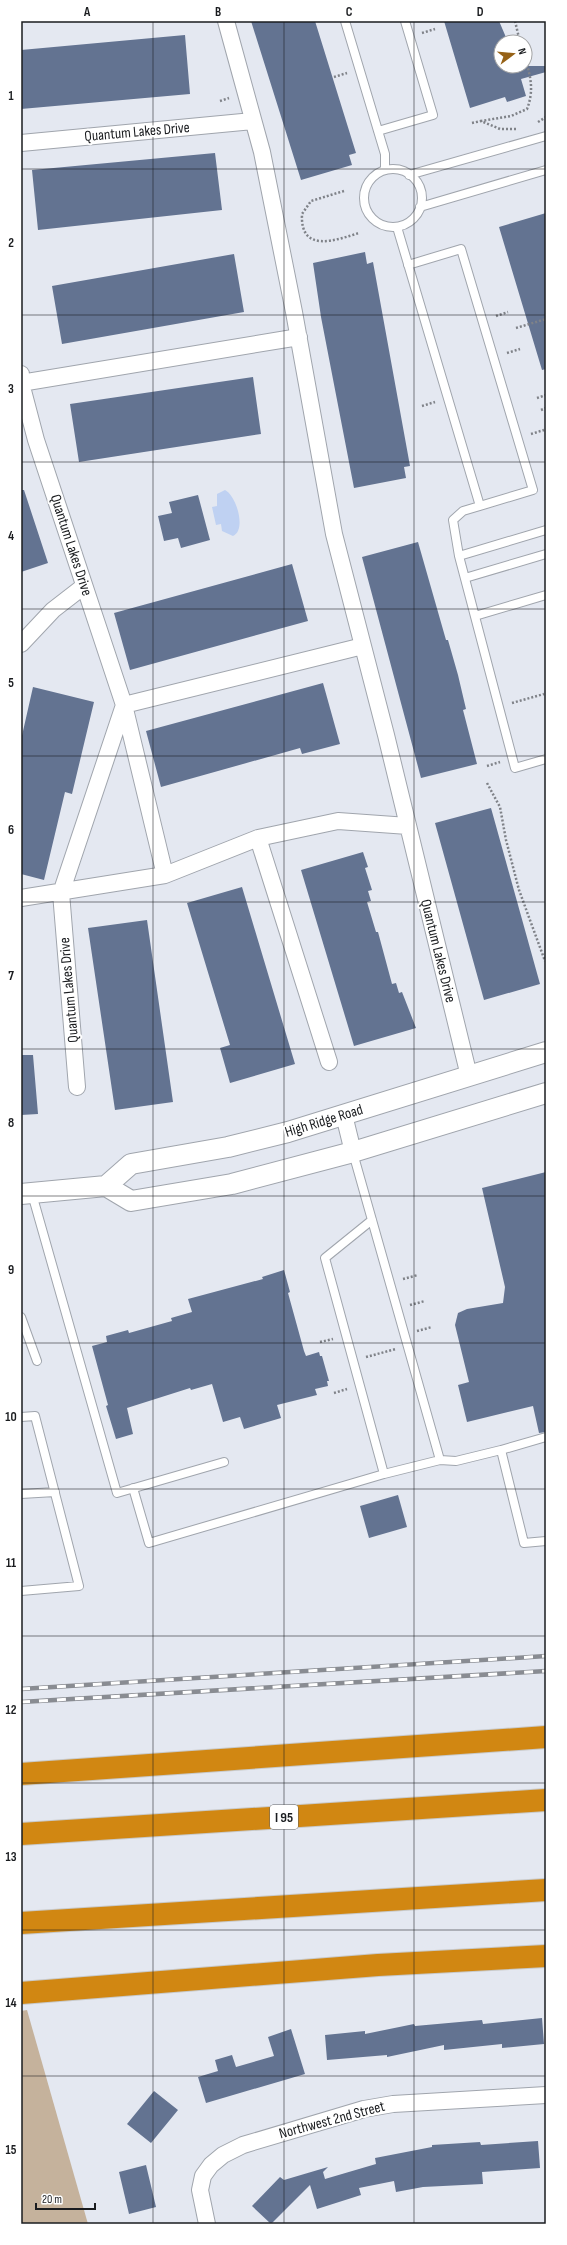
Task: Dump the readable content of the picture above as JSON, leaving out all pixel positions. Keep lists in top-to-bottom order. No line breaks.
{"streets":{"highway":["I 95"],"street":["Quantum Lakes Drive","High Ridge Road","Northwest 2nd Street"]},"crossings":[["Quantum Lakes Drive","High Ridge Road"]],"scale_bar":"20 m","north":"right","grid":{"columns":["A","B","C","D"],"rows":["1","2","3","4","5","6","7","8","9","10","11","12","13","14","15"]}}
